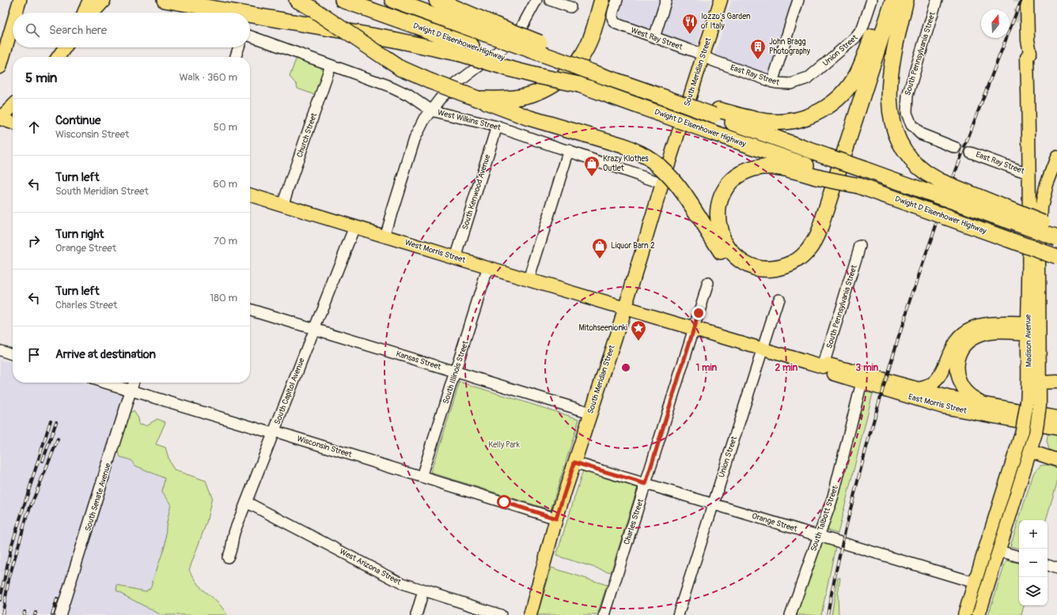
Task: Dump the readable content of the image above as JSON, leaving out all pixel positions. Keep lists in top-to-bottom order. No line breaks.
{"streets":{"highway":["Dwight D Eisenhower Highway"],"main road":["South Meridian Street","West Morris Street","Madison Avenue","East Morris Street"],"street":["West Ray Street","Union Street","South Pennsylvania Street","East Ray Street","West Wilkins Street","Church Street","South Kenwood Avenue","Kansas Street","South Illinois Street","South Capitol Avenue","Wisconsin Street","South Senate Avenue","South Talbott Street","Charles Street","Orange Street","West Arizona Street"]},"crossings":[["West Ray Street","South Meridian Street"],["West Ray Street","East Ray Street"],["Union Street","East Ray Street"],["Union Street","East Morris Street"],["Union Street","Orange Street"],["South Pennsylvania Street","East Morris Street"],["South Meridian Street","East Ray Street"],["South Meridian Street","West Wilkins Street"],["South Meridian Street","West Morris Street"],["South Meridian Street","Kansas Street"],["South Meridian Street","East Morris Street"],["South Meridian Street","Wisconsin Street"],["South Meridian Street","Orange Street"],["East Ray Street","Madison Avenue"],["West Wilkins Street","Church Street"],["West Wilkins Street","South Kenwood Avenue"],["Church Street","West Morris Street"],["South Kenwood Avenue","West Morris Street"],["West Morris Street","South Illinois Street"],["West Morris Street","South Capitol Avenue"],["West Morris Street","East Morris Street"],["Madison Avenue","Orange Street"],["Kansas Street","South Illinois Street"],["Kansas Street","South Capitol Avenue"],["South Illinois Street","Wisconsin Street"],["South Capitol Avenue","Wisconsin Street"],["South Capitol Avenue","West Arizona Street"],["East Morris Street","South Talbott Street"],["East Morris Street","Charles Street"],["Wisconsin Street","South Senate Avenue"],["South Talbott Street","Orange Street"],["Charles Street","Orange Street"]],"parks":["Kelly Park"],"places":{"restaurant":["Iozzo's Garden of Italy"],"building":["John Bragg Photography"],"shop":["Krazy Klothes Outlet","Liquor Barn 2"],"place":["Mitohseenionki"]},"north":"top","page":{"search":"Search here","heading":["5 min","Walk · 360 m"],"list":[["Continue","Wisconsin Street","50 m"],["Turn left","South Meridian Street","60 m"],["Turn right","Orange Street","70 m"],["Turn left","Charles Street","180 m"],"Arrive at destination"],"map_buttons":["+","−"]},"rings":["1 min","2 min","3 min"]}
